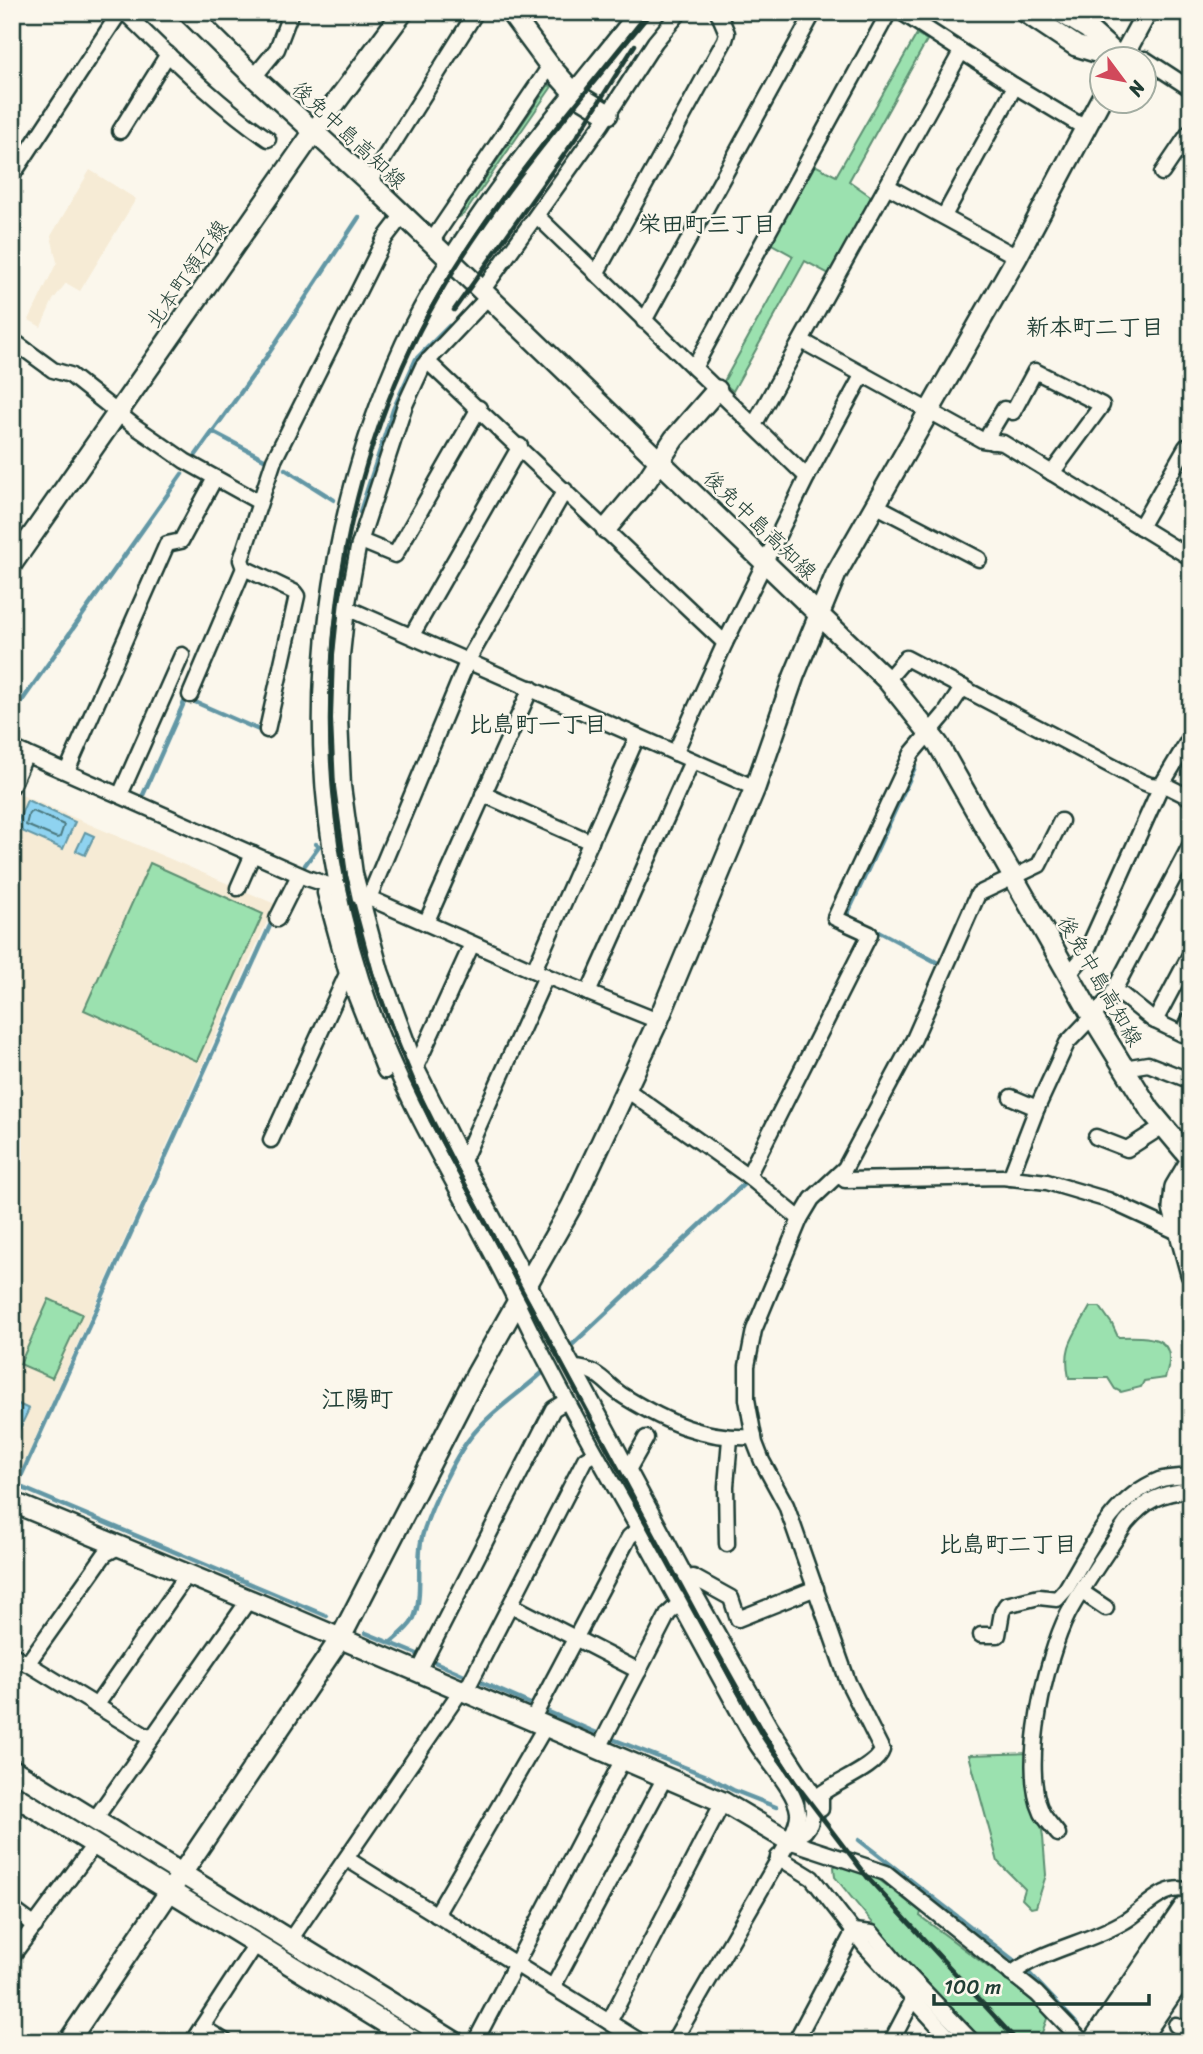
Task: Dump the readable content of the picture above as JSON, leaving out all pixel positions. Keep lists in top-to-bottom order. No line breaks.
{"streets":{"street":["後免中島高知線","北本町領石線"]},"crossings":[["後免中島高知線","北本町領石線"]],"districts":["栄田町三丁目","新本町二丁目","比島町一丁目","江陽町","比島町二丁目"],"scale_bar":"100 m","north":"bottom right"}
